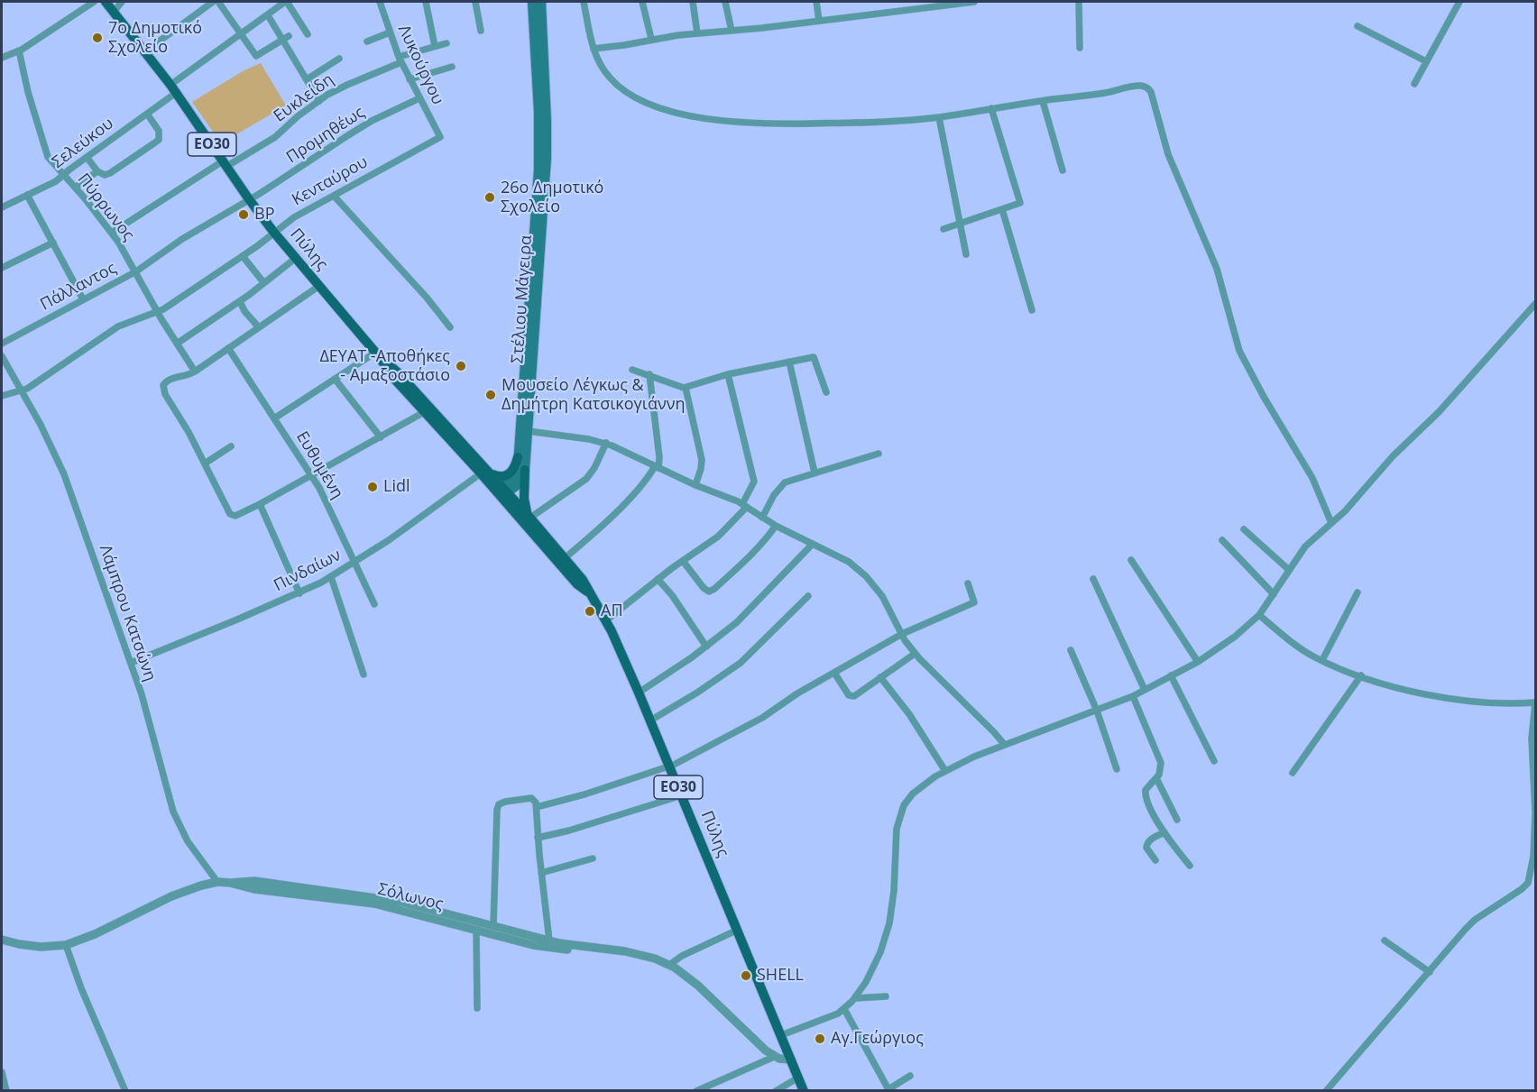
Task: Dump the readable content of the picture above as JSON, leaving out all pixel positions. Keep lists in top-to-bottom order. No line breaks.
{"streets":{"main road":["ΕΟ30","Πύλης","Στέλιου Μάγειρα"],"street":["Λυκούργου","Ευκλείδη","Προμηθέως","Σελεύκου","Κενταύρου","Πύρρωνος","Πάλλαντος","Ευθυμένη","Πινδαίων","Λάμπρου Κατσώνη","Σόλωνος"]},"crossings":[["Λυκούργου","Ευκλείδη"],["Λυκούργου","Προμηθέως"],["Λυκούργου","Κενταύρου"],["Ευκλείδη","Πύρρωνος"],["Ευκλείδη","Πύλης"],["Προμηθέως","Πύλης"],["Προμηθέως","Πάλλαντος"],["Σελεύκου","Πύρρωνος"],["Σελεύκου","Πύλης"],["Κενταύρου","Πύρρωνος"],["Κενταύρου","Πύλης"],["Κενταύρου","Λάμπρου Κατσώνη"],["Πύρρωνος","Πάλλαντος"],["Πύλης","Πάλλαντος"],["Πύλης","Στέλιου Μάγειρα"],["Πύλης","Πινδαίων"],["Ευθυμένη","Πινδαίων"],["Πινδαίων","Λάμπρου Κατσώνη"],["Λάμπρου Κατσώνη","Σόλωνος"]],"places":["7ο Δημοτικό Σχολείο","26ο Δημοτικό Σχολείο","BP","ΔΕΥΑΤ -Αποθήκες - Αμαξοστάσιο","Μουσείο Λέγκως & Δημήτρη Κατσικογιάννη","Lidl","ΑΠ","SHELL","Αγ.Γεώργιος"]}
